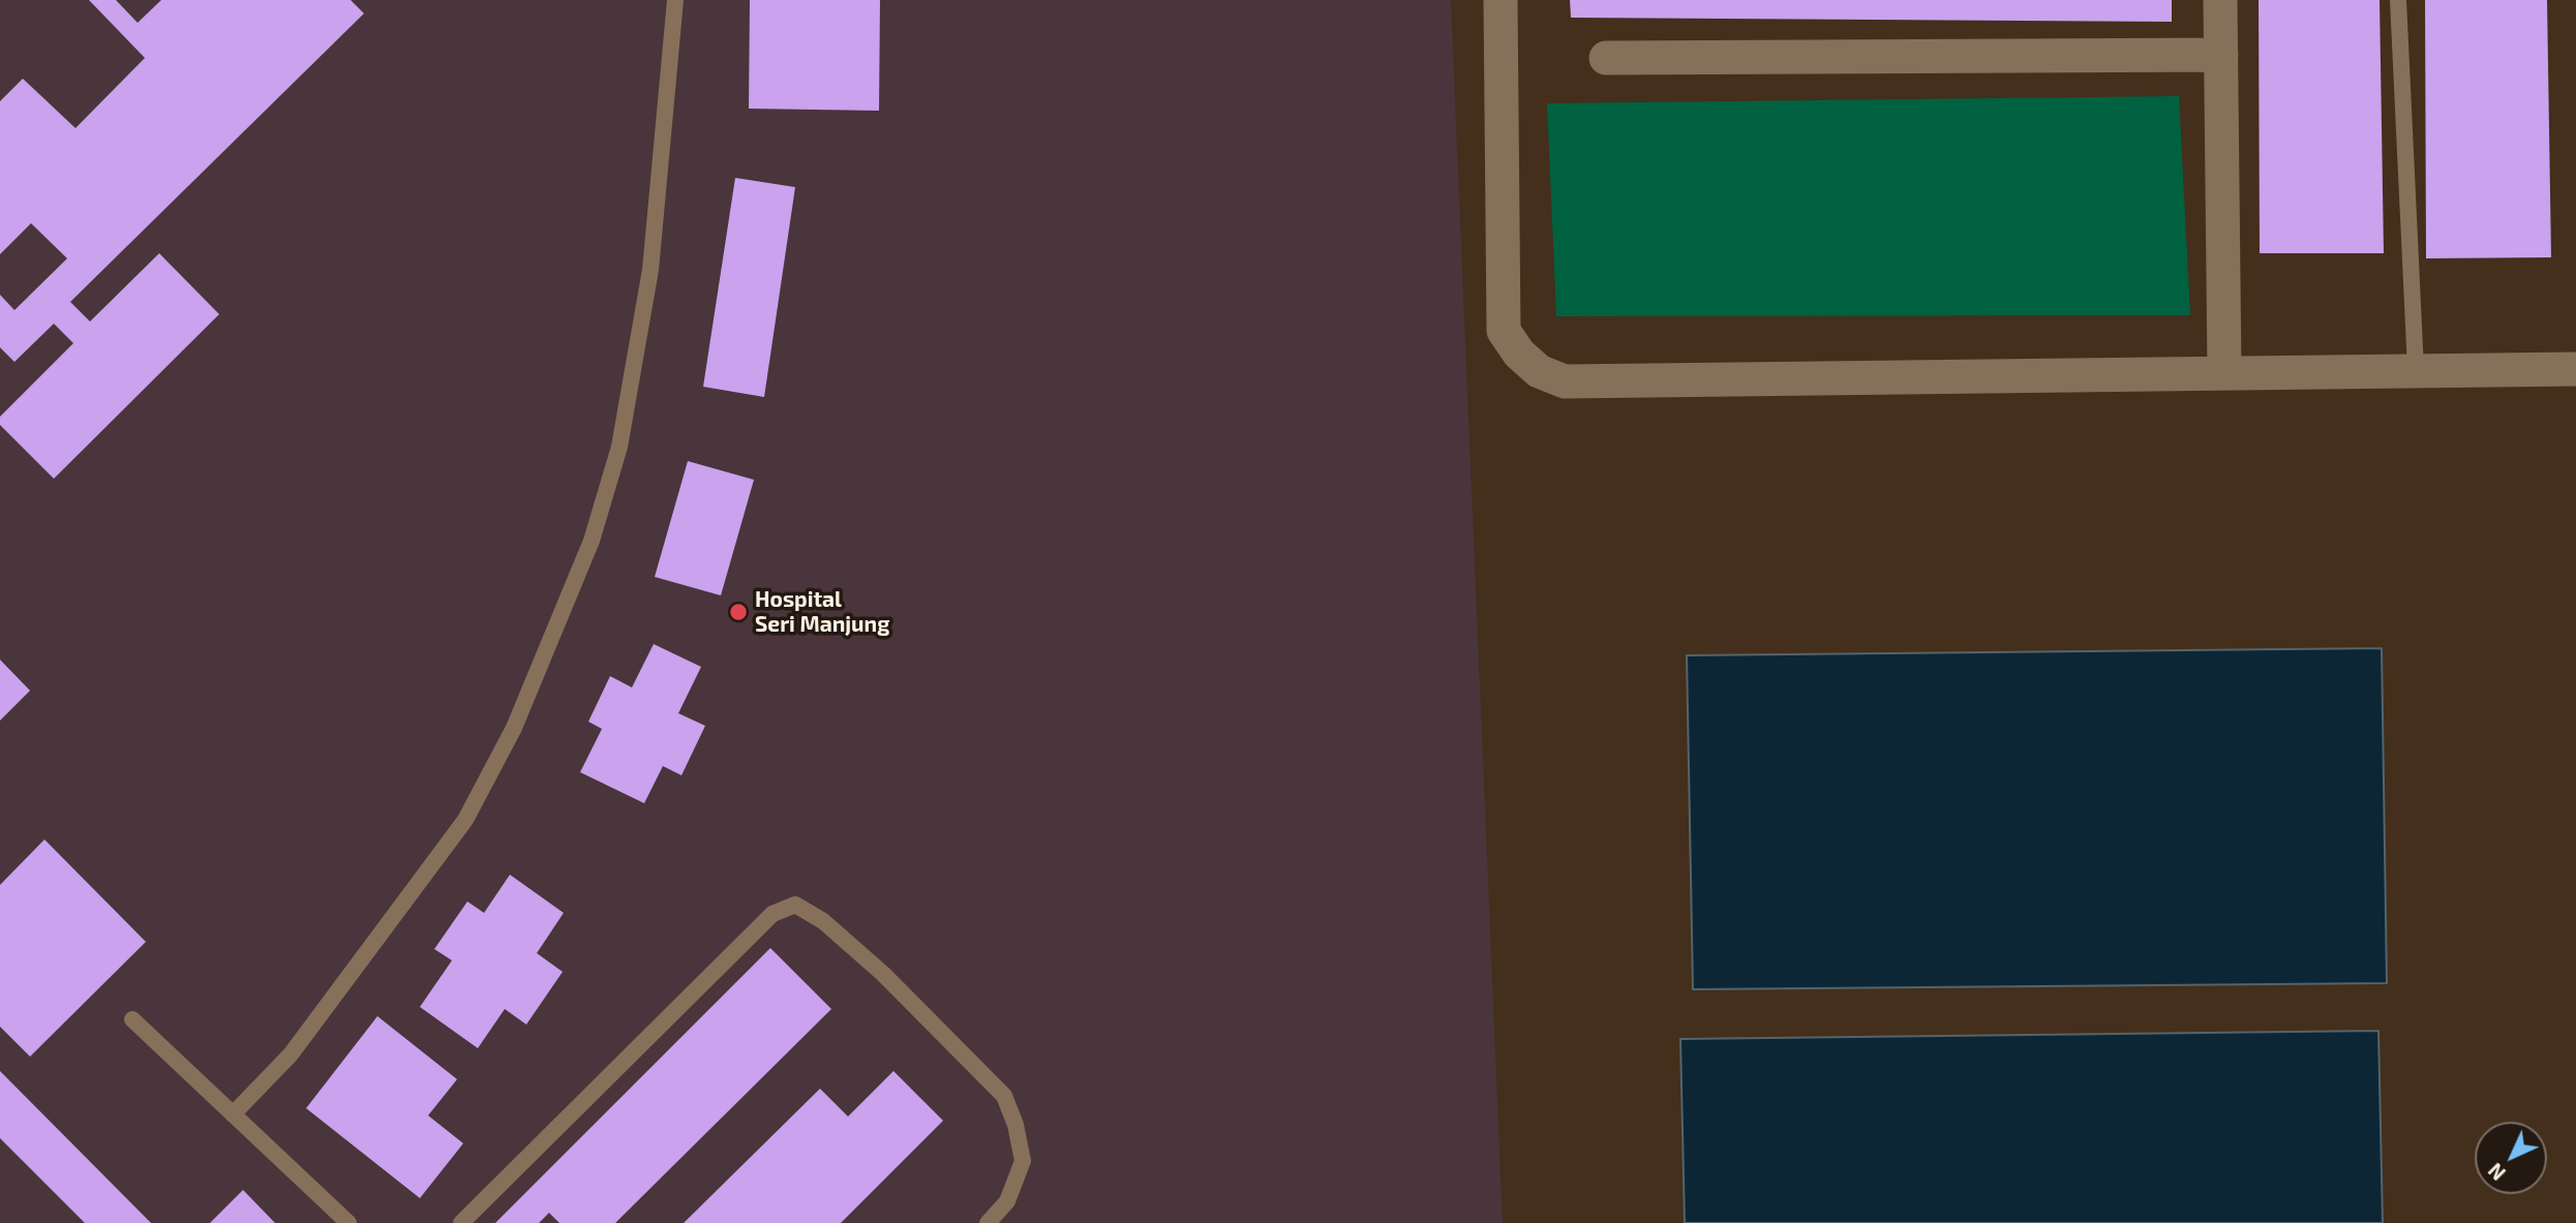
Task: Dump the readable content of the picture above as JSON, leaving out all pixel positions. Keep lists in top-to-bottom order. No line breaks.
{"places":["Hospital Seri Manjung"],"north":"bottom left"}
